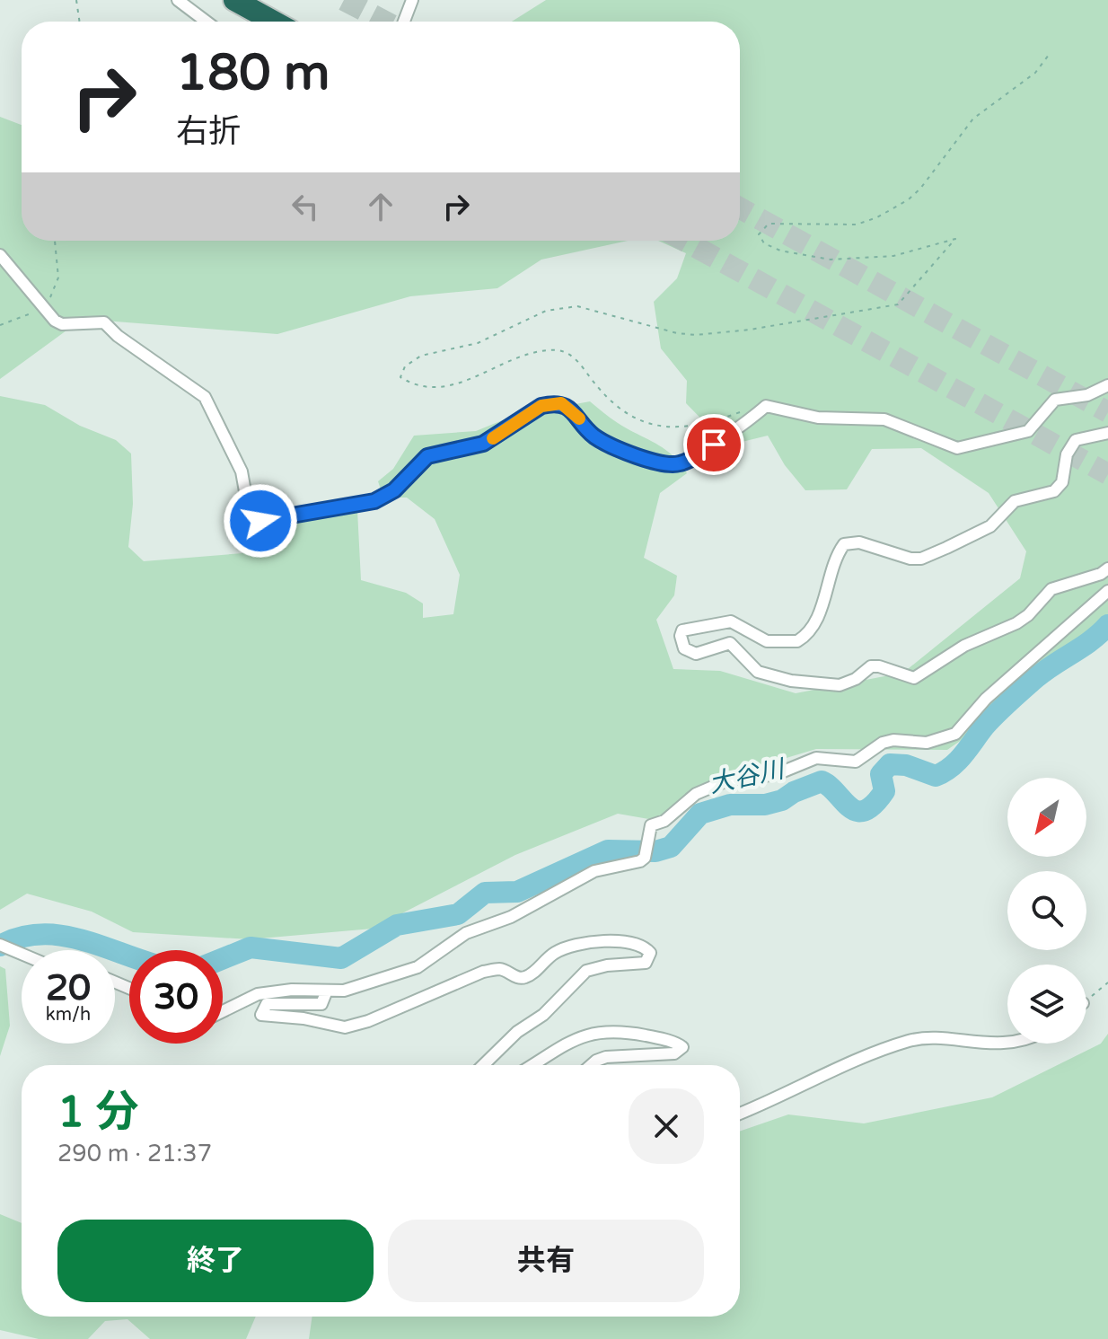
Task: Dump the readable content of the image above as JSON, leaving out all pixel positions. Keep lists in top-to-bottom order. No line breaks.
{"water":["大谷川"],"north":"bottom left","page":{"turn":["180 m","右折"],"speed":"20 km/h","limit":"30","heading":["1 分","290 m · 21:37"],"buttons":["終了","共有"]}}
